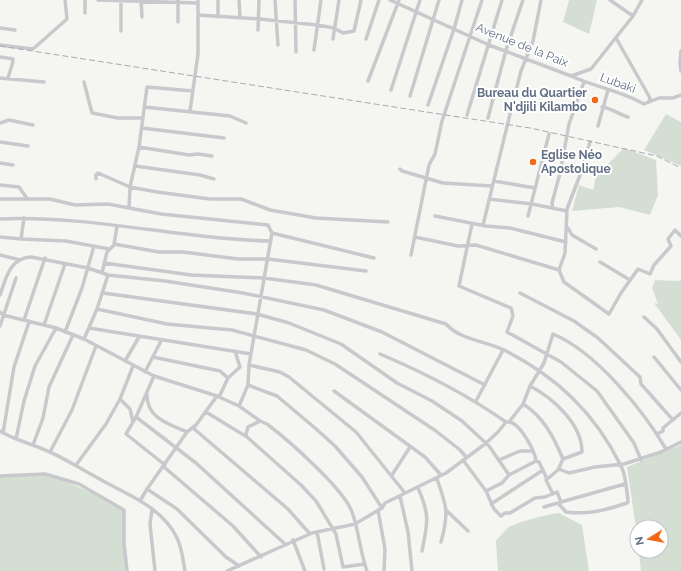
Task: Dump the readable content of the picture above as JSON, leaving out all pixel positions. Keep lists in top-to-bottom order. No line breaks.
{"streets":{"street":["Avenue de la Paix","Lubaki"]},"crossings":[["Avenue de la Paix","Lubaki"]],"places":["Bureau du Quartier N'djili Kilambo","Eglise Néo Apostolique"],"north":"left"}
